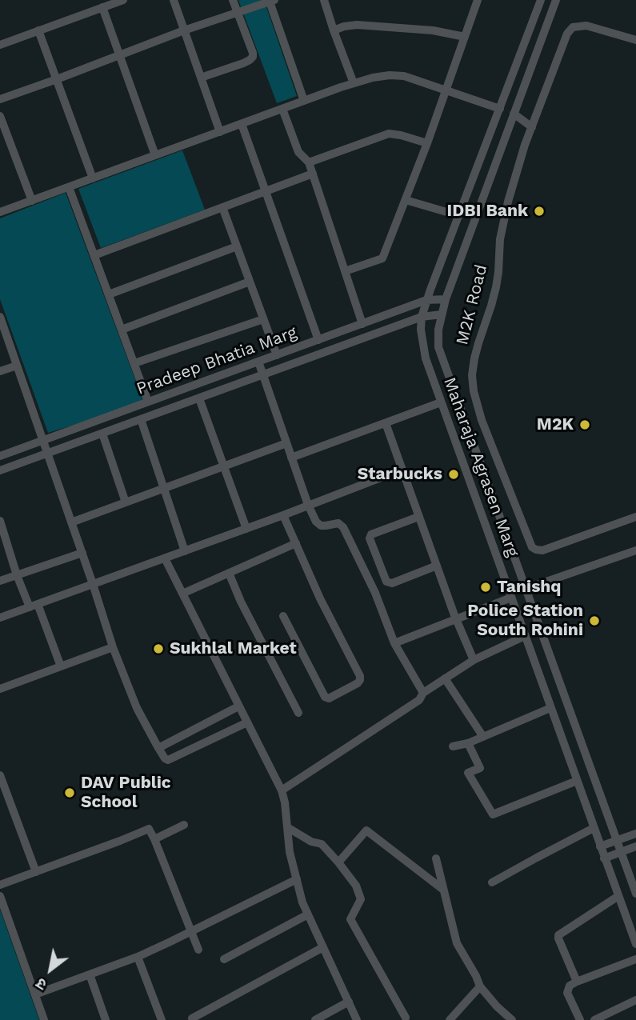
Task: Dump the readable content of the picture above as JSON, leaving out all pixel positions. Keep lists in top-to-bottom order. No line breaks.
{"streets":{"street":["M2K Road","Pradeep Bhatia Marg","Maharaja Agrasen Marg"]},"crossings":[["Pradeep Bhatia Marg","Maharaja Agrasen Marg"]],"places":["IDBI Bank","M2K","Starbucks","Tanishq","Police Station South Rohini","Sukhlal Market","DAV Public School"],"north":"bottom left"}
